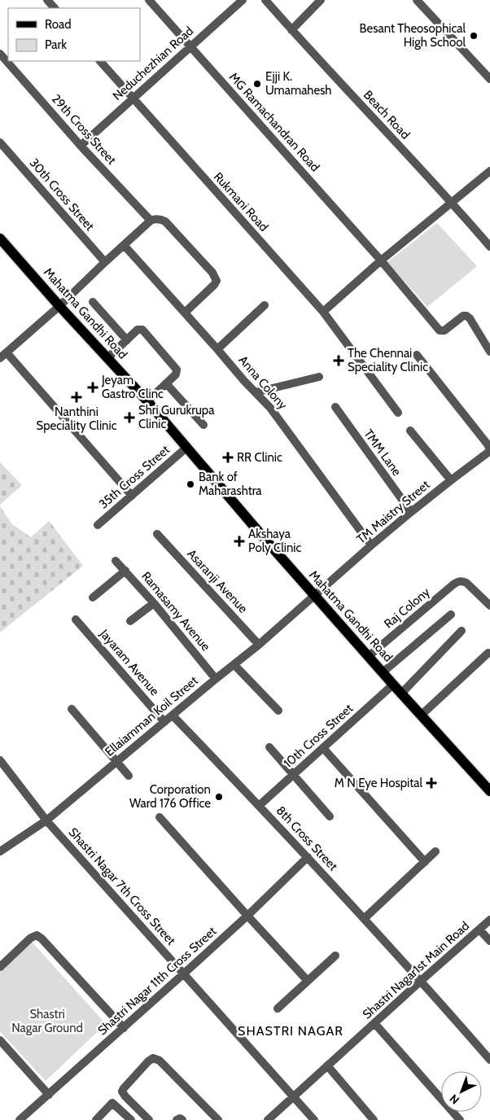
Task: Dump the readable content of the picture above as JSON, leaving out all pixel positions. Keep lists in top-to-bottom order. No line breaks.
{"streets":{"main road":["Mahatma Gandhi Road"],"street":["Neduchezhian Road","Beach Road","MG Ramachandran Road","29th Cross Street","30th Cross Street","Rukmani Road","Anna Colony","TMM Lane","35th Cross Street","TM Maistry Street","Asaranji Avenue","Raj Colony","Ramasamy Avenue","Jayaram Avenue","Ellaiamman Koil Street","10th Cross Street","8th Cross Street","Shastri Nagar 7th Cross Street","Shastri Nagar1st Main Road","Shastri Nagar 11th Cross Street"]},"crossings":[["Neduchezhian Road","MG Ramachandran Road"],["Neduchezhian Road","29th Cross Street"],["Neduchezhian Road","Rukmani Road"],["Mahatma Gandhi Road","35th Cross Street"],["Mahatma Gandhi Road","TM Maistry Street"],["Mahatma Gandhi Road","Raj Colony"],["Mahatma Gandhi Road","Ellaiamman Koil Street"],["Mahatma Gandhi Road","10th Cross Street"],["Anna Colony","TM Maistry Street"],["TMM Lane","TM Maistry Street"],["TM Maistry Street","Ellaiamman Koil Street"],["Asaranji Avenue","Ellaiamman Koil Street"],["Ramasamy Avenue","Ellaiamman Koil Street"],["Jayaram Avenue","Ellaiamman Koil Street"],["Ellaiamman Koil Street","8th Cross Street"],["Ellaiamman Koil Street","Shastri Nagar 7th Cross Street"],["10th Cross Street","8th Cross Street"],["8th Cross Street","Shastri Nagar1st Main Road"],["8th Cross Street","Shastri Nagar 11th Cross Street"],["Shastri Nagar 7th Cross Street","Shastri Nagar1st Main Road"],["Shastri Nagar 7th Cross Street","Shastri Nagar 11th Cross Street"]],"districts":["SHASTRI NAGAR"],"parks":["Shastri Nagar Ground"],"places":{"other":["Besant Theosophical High School","Ejji K. Umamahesh","Bank of Maharashtra","Corporation Ward 176 Office"],"health":["The Chennai Speciality Clinic","Jeyam Gastro Clinc","Nanthini Speciality Clinic","Shri Gurukrupa Clinic","RR Clinic","Akshaya Poly Clinic","M N Eye Hospital"]},"legend":["Road","Park"],"north":"bottom left"}
